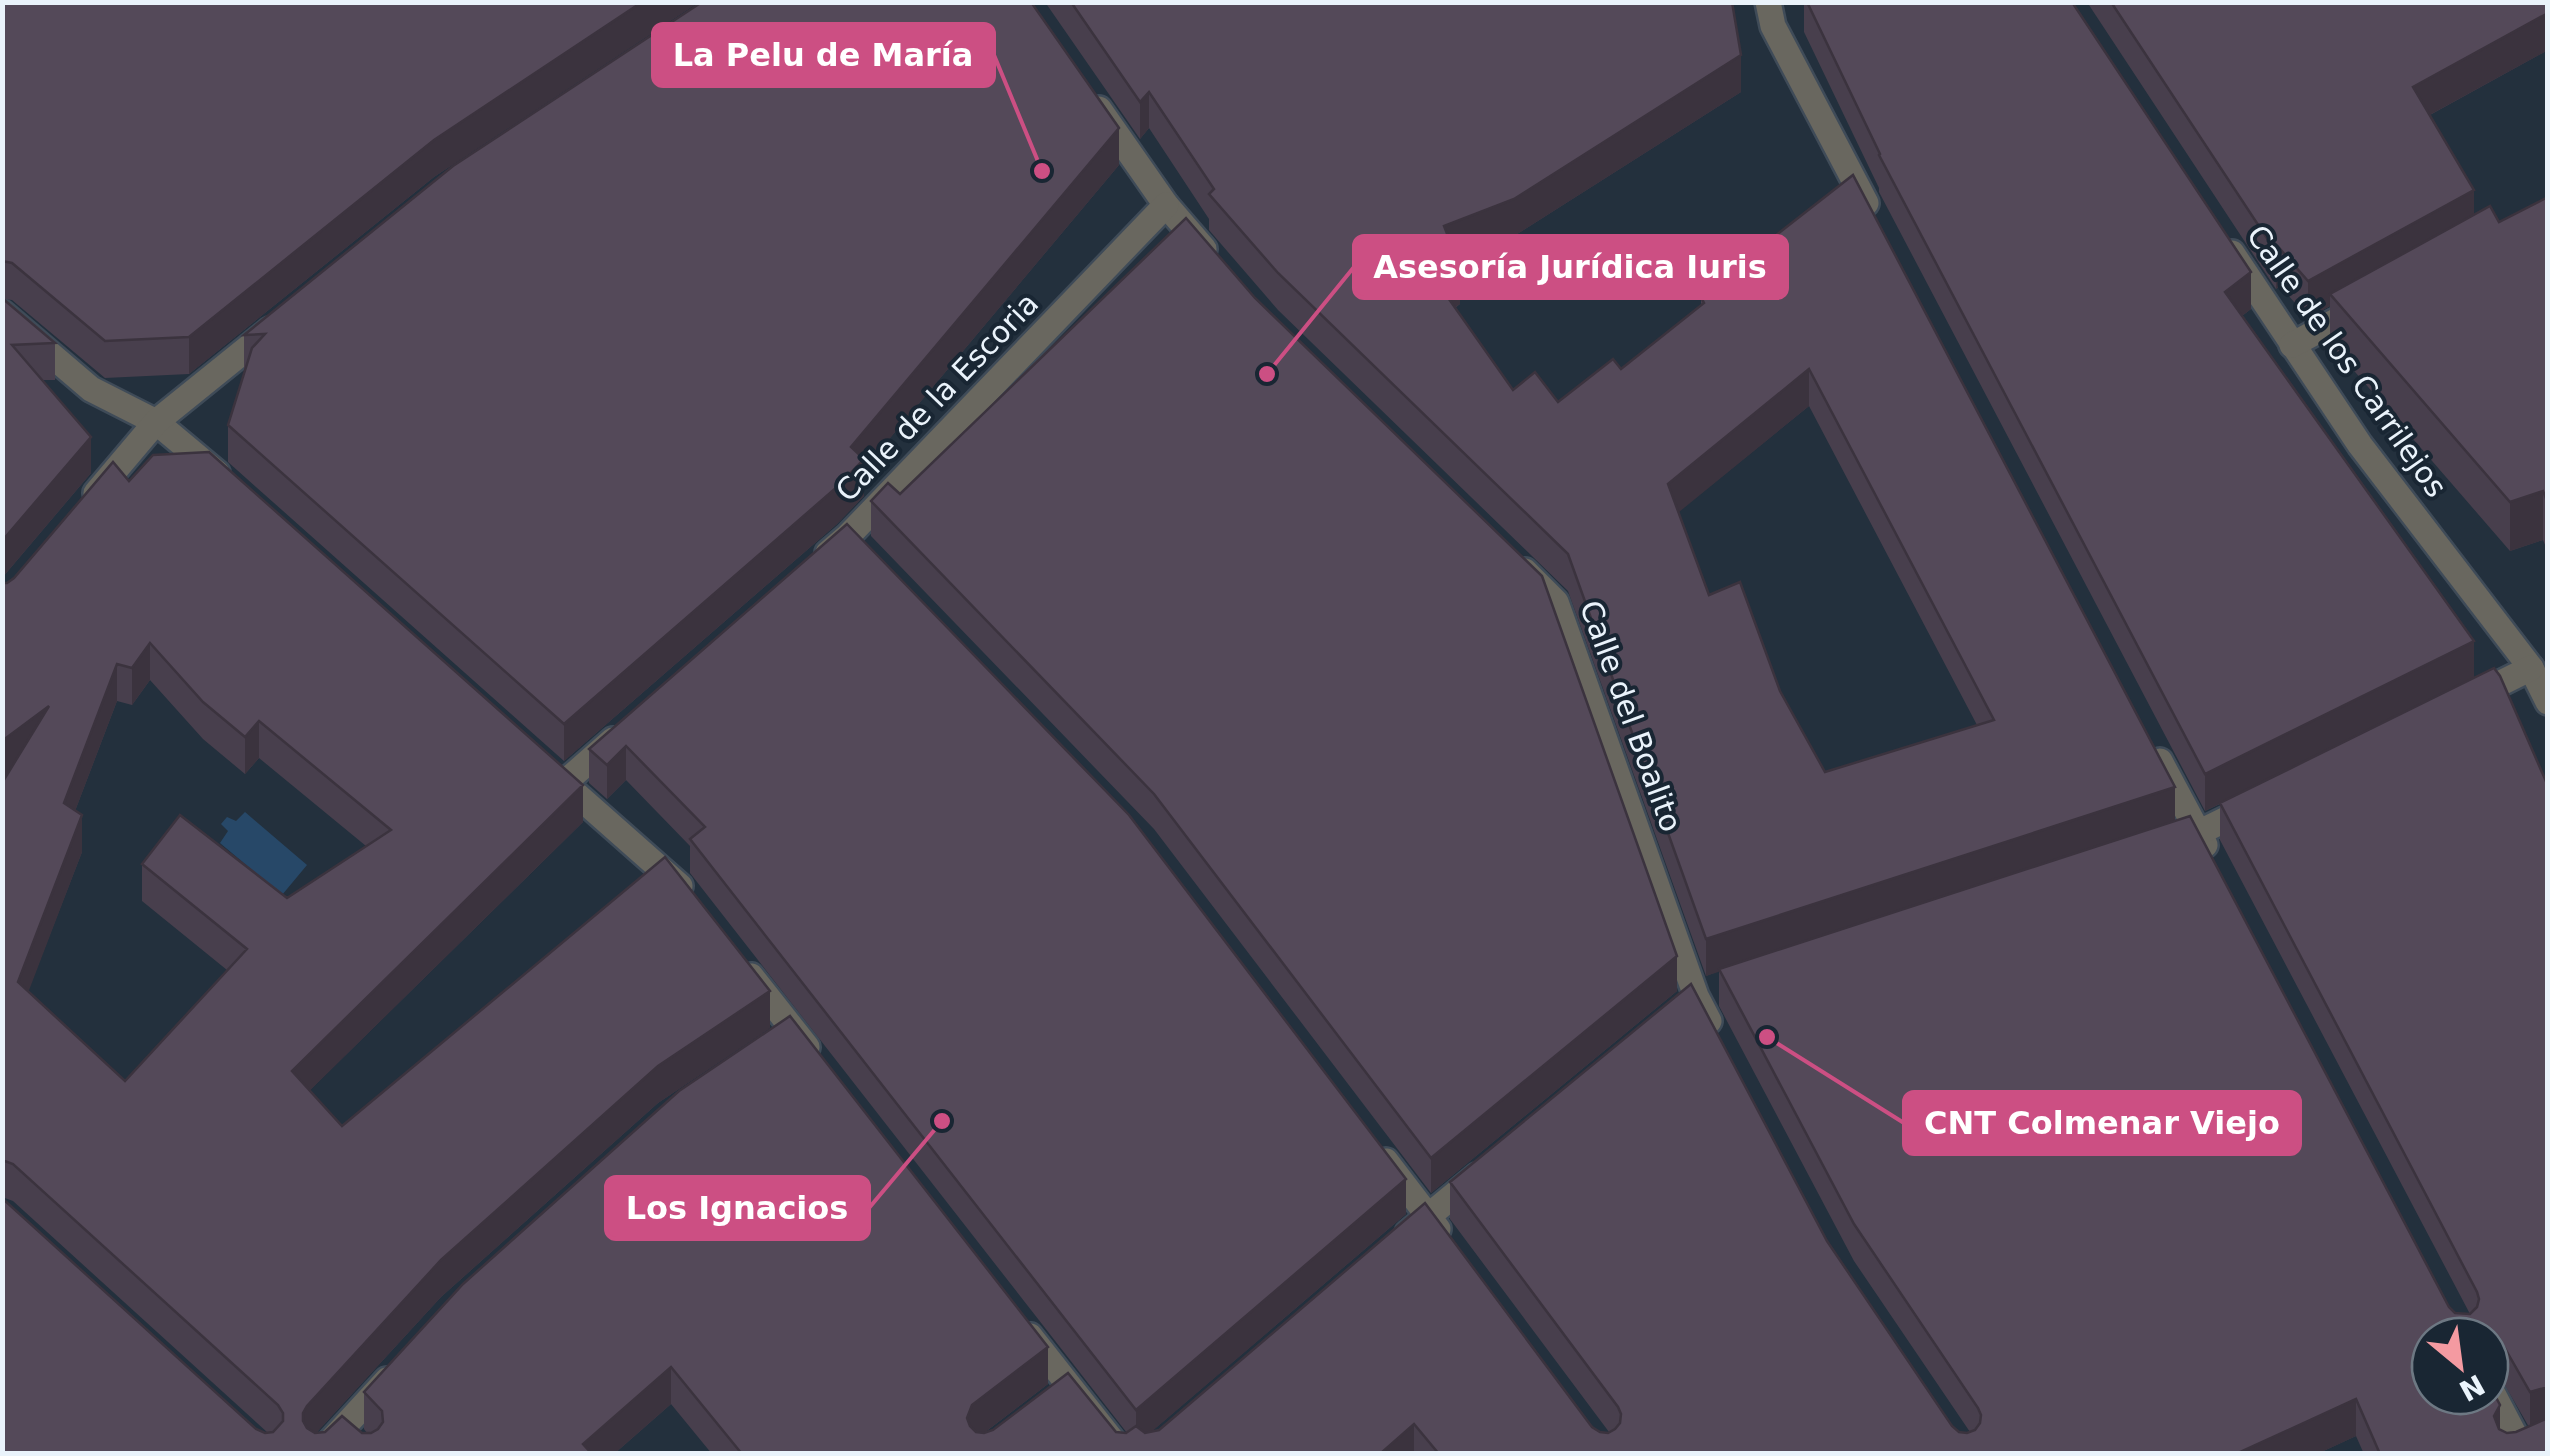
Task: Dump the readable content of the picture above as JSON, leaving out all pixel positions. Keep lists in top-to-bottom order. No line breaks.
{"streets":{"street":["Calle de los Carrilejos","Calle de la Escoria","Calle del Boalito"]},"places":["La Pelu de María","Asesoría Jurídica Iuris","CNT Colmenar Viejo","Los Ignacios"],"north":"bottom right"}
